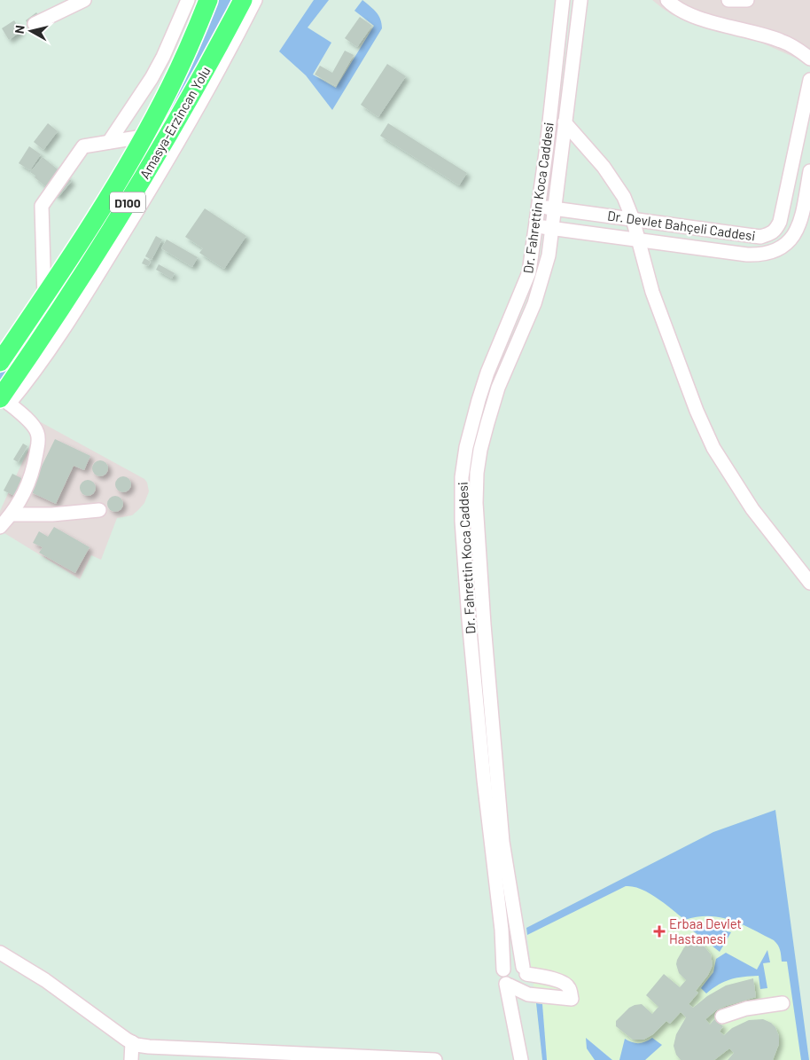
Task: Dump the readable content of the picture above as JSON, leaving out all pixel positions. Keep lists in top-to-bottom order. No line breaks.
{"streets":{"highway":["Amasya-Erzincan Yolu","D100"],"street":["Dr. Fahrettin Koca Caddesi","Dr. Devlet Bahçeli Caddesi"]},"crossings":[["Dr. Fahrettin Koca Caddesi","Dr. Devlet Bahçeli Caddesi"]],"places":{"health":["Erbaa Devlet Hastanesi"]},"north":"left"}
